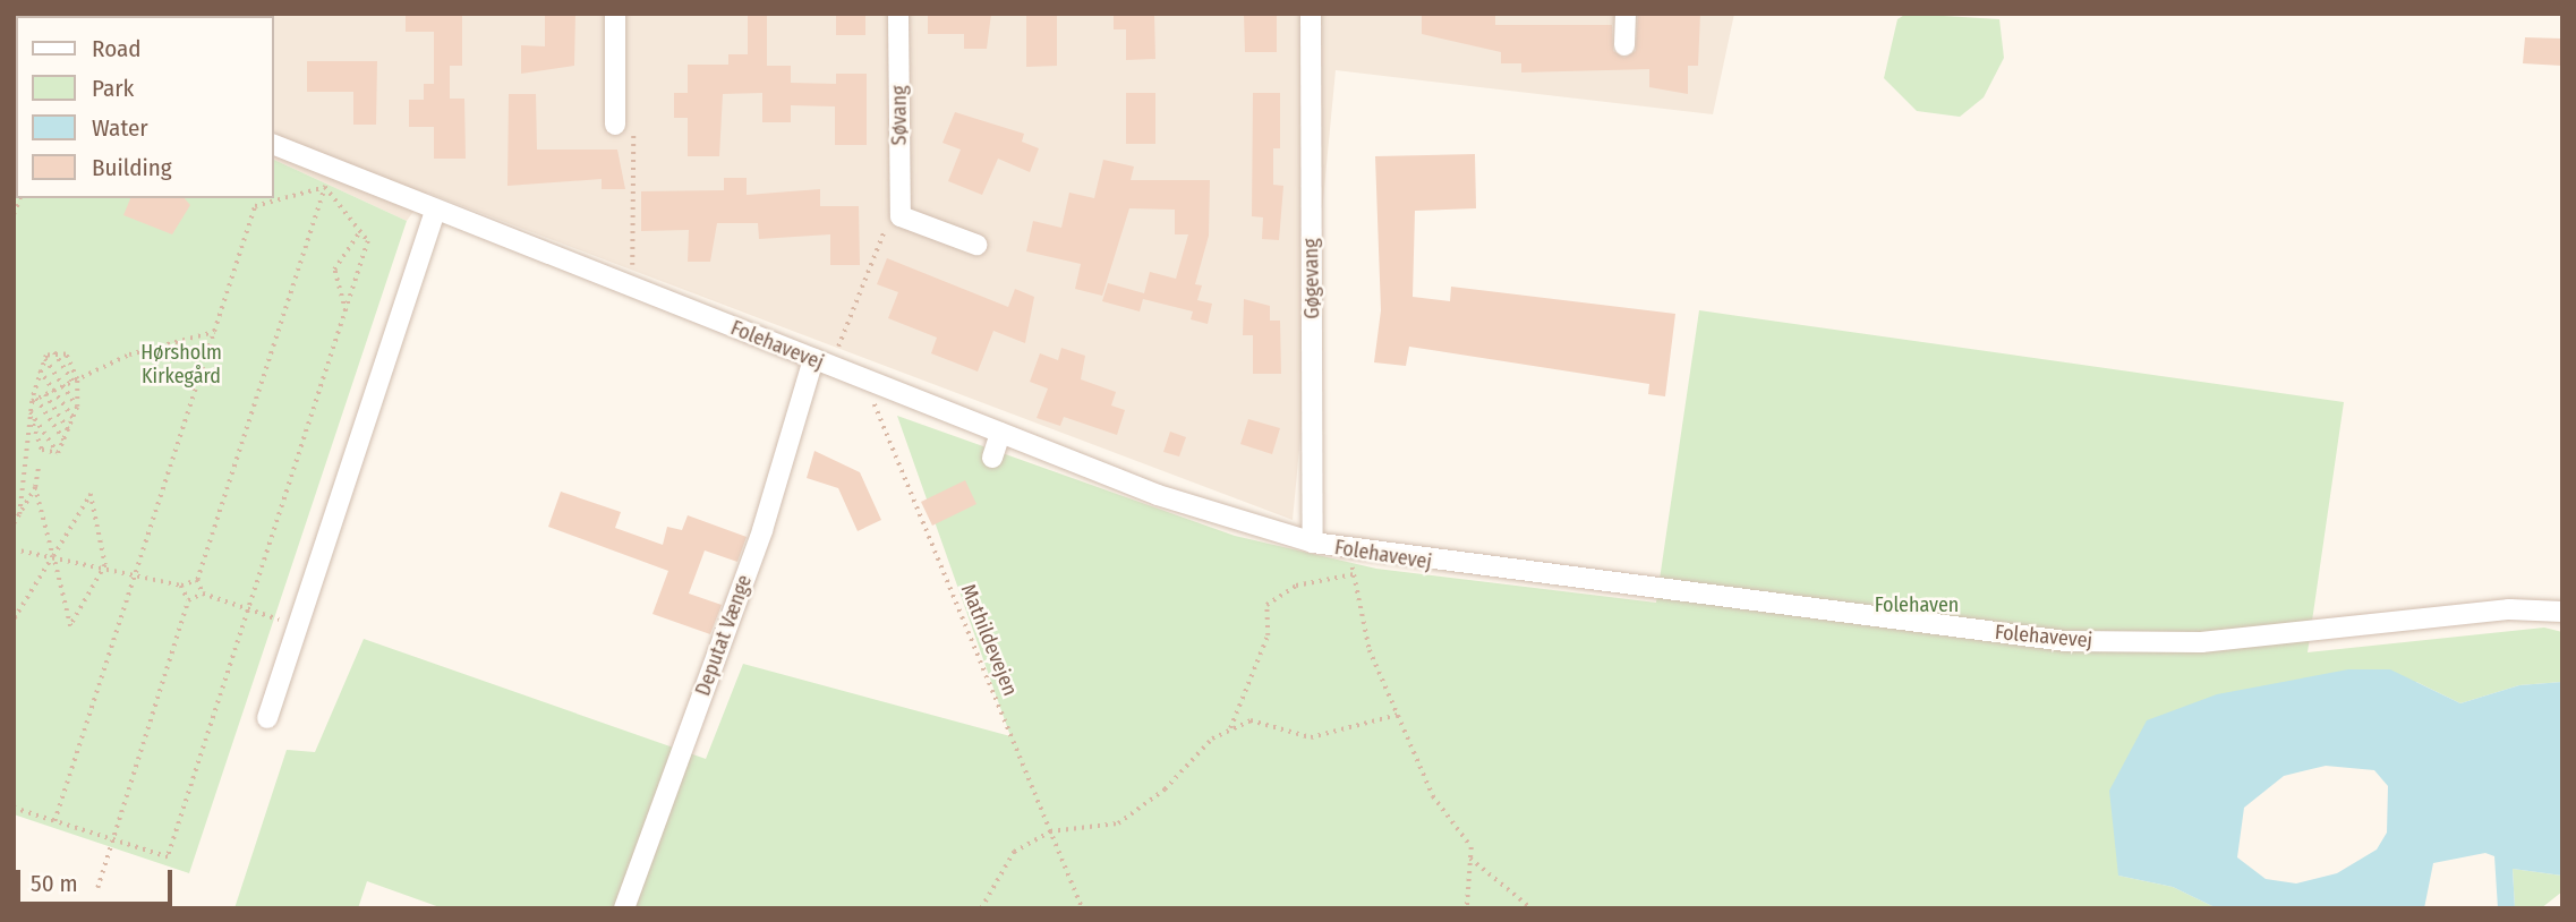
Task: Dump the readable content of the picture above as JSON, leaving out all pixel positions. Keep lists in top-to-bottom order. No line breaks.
{"streets":{"street":["Søvang","Gøgevang","Folehavevej","Deputat Vænge"],"path":["Mathildevejen"]},"crossings":[["Gøgevang","Folehavevej"],["Folehavevej","Deputat Vænge"],["Folehavevej","Mathildevejen"]],"parks":["Hørsholm Kirkegård","Folehaven"],"legend":["Road","Park","Water","Building"],"scale_bar":"50 m"}
